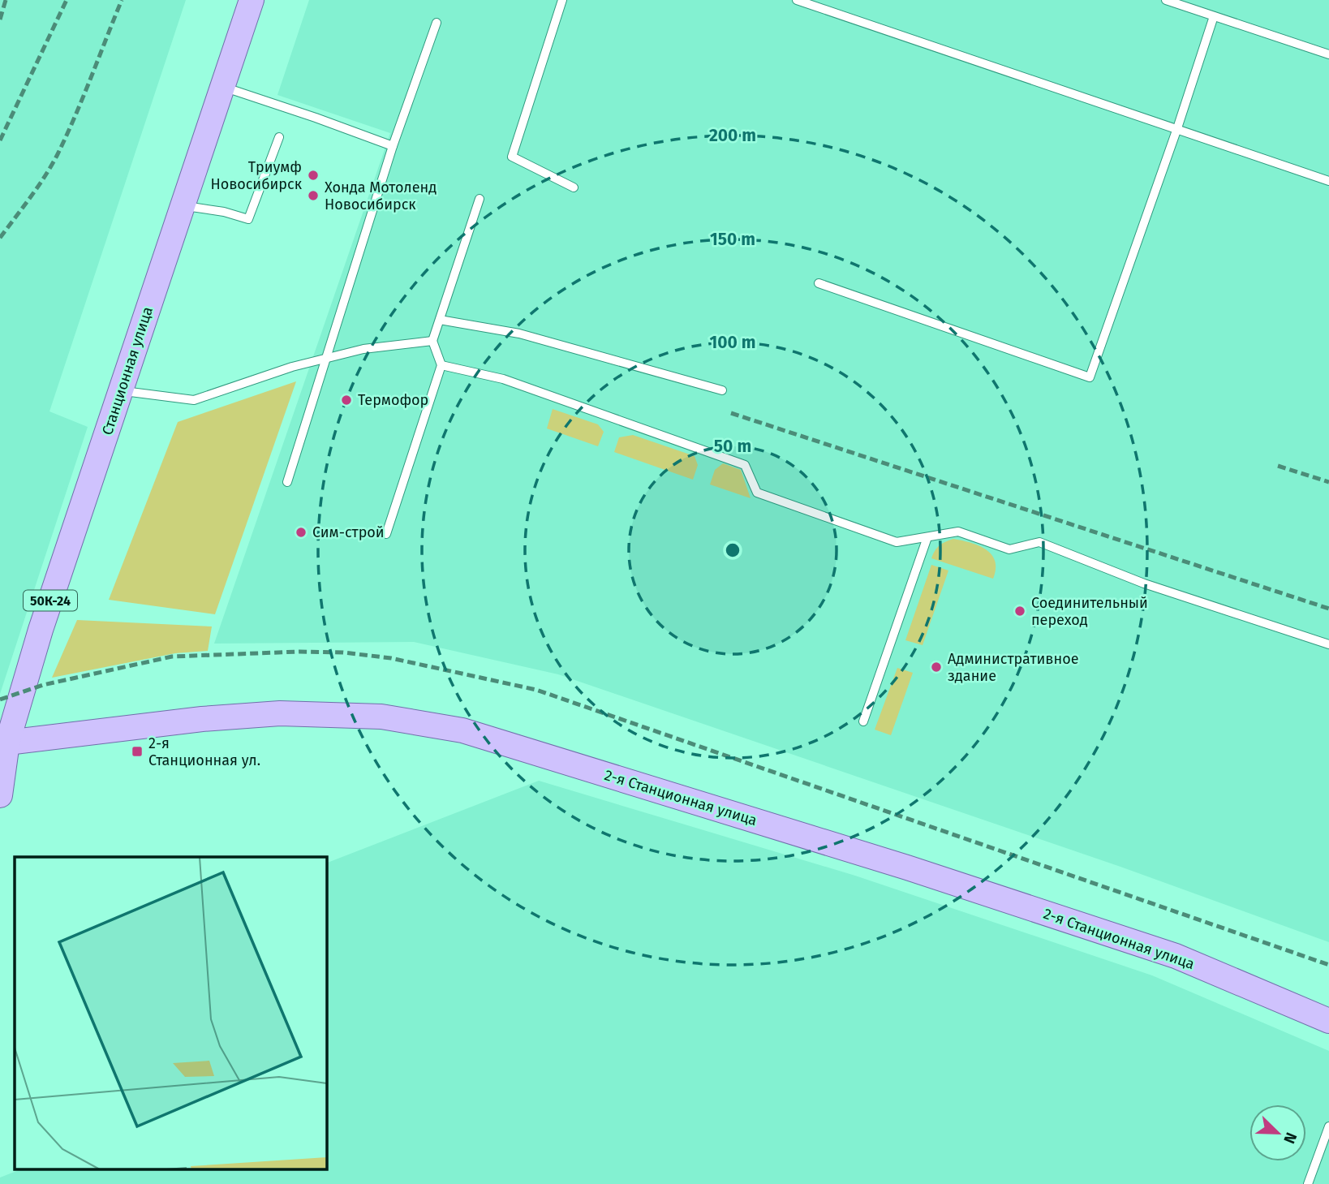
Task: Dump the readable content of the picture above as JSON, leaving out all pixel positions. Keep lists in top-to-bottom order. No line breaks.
{"streets":{"main road":["Станционная улица","50К-24","2-я Станционная улица"]},"crossings":[["Станционная улица","2-я Станционная улица"]],"places":{"other":["Триумф Новосибирск","Хонда Мотоленд Новосибирск","Термофор","Сим-строй","Соединительный переход","Административное здание"],"transit":["2-я Станционная ул."]},"north":"bottom right","rings":["200 m","150 m","100 m","50 m"]}
